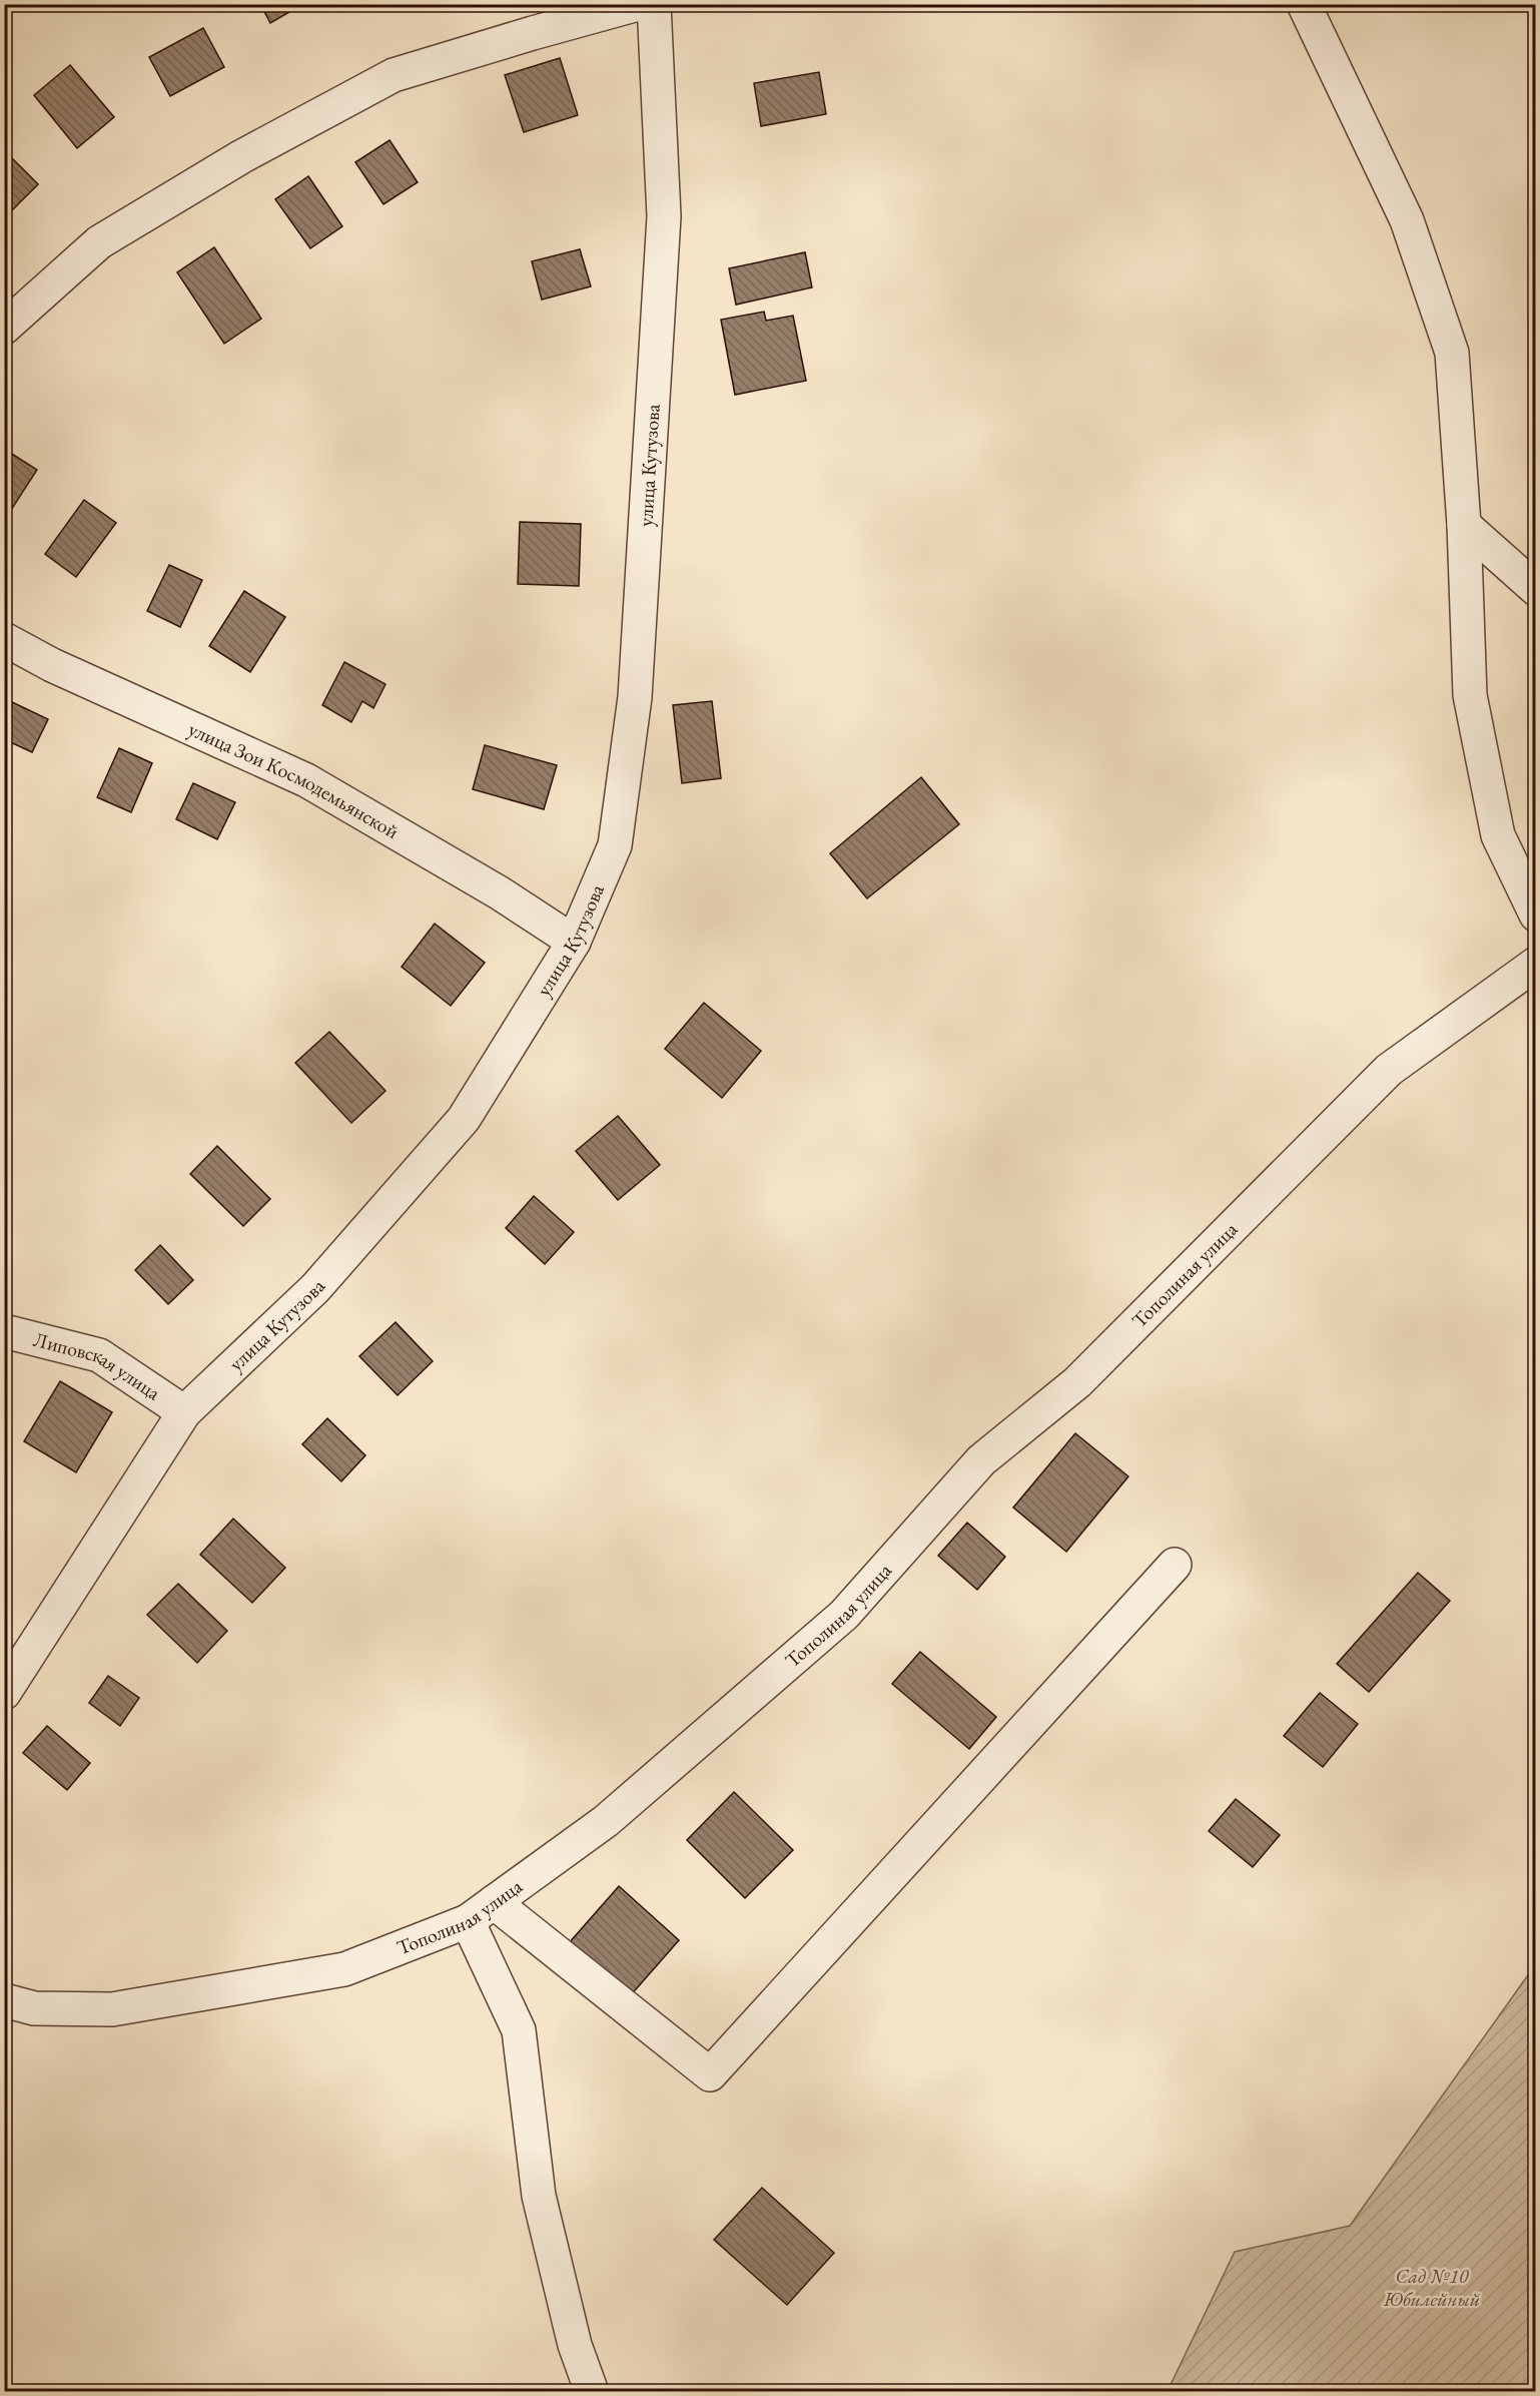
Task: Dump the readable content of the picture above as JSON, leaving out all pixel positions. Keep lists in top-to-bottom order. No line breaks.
{"streets":{"street":["улица Кутузова","улица Зои Космодемьянской","Тополиная улица","Липовская улица"]},"crossings":[["улица Кутузова","улица Зои Космодемьянской"],["улица Кутузова","Липовская улица"]],"parks":["Сад №10 Юбилейный"]}
